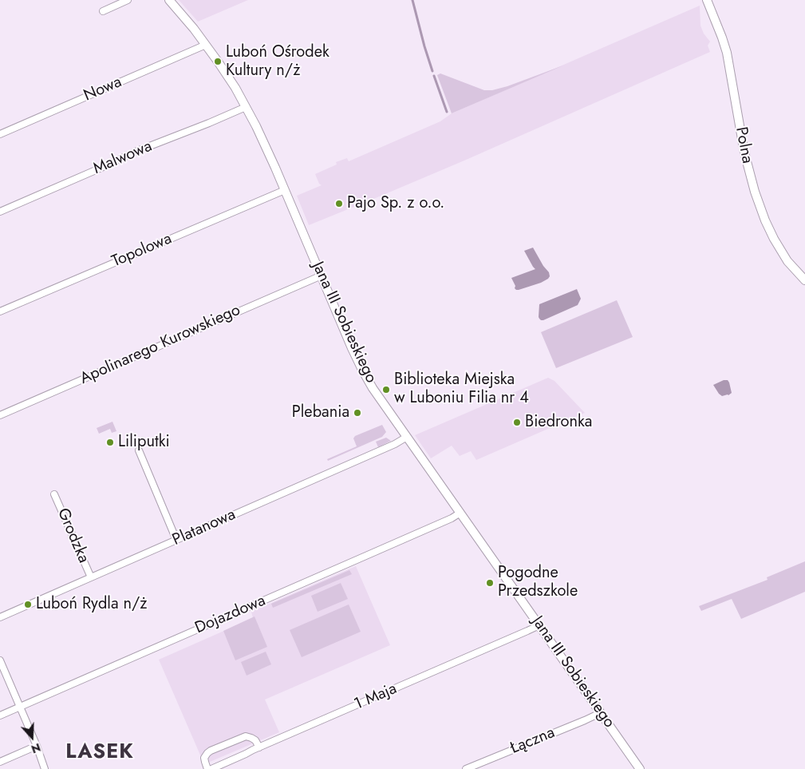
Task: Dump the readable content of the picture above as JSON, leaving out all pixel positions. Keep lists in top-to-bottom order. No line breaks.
{"streets":{"street":["Nowa","Polna","Malwowa","Topolowa","Jana III Sobieskiego","Apolinarego Kurowskiego","Platanowa","Grodzka","Dojazdowa","1 Maja","Łączna"]},"crossings":[["Nowa","Jana III Sobieskiego"],["Malwowa","Jana III Sobieskiego"],["Topolowa","Jana III Sobieskiego"],["Jana III Sobieskiego","Apolinarego Kurowskiego"],["Jana III Sobieskiego","Platanowa"],["Jana III Sobieskiego","Dojazdowa"],["Jana III Sobieskiego","1 Maja"],["Jana III Sobieskiego","Łączna"],["Platanowa","Grodzka"]],"districts":["LASEK"],"places":["Luboń Ośrodek Kultury n/ż","Pajo Sp. z o.o.","Biblioteka Miejska w Luboniu Filia nr 4","Plebania","Biedronka","Liliputki","Pogodne Przedszkole","Luboń Rydla n/ż"],"north":"bottom"}
